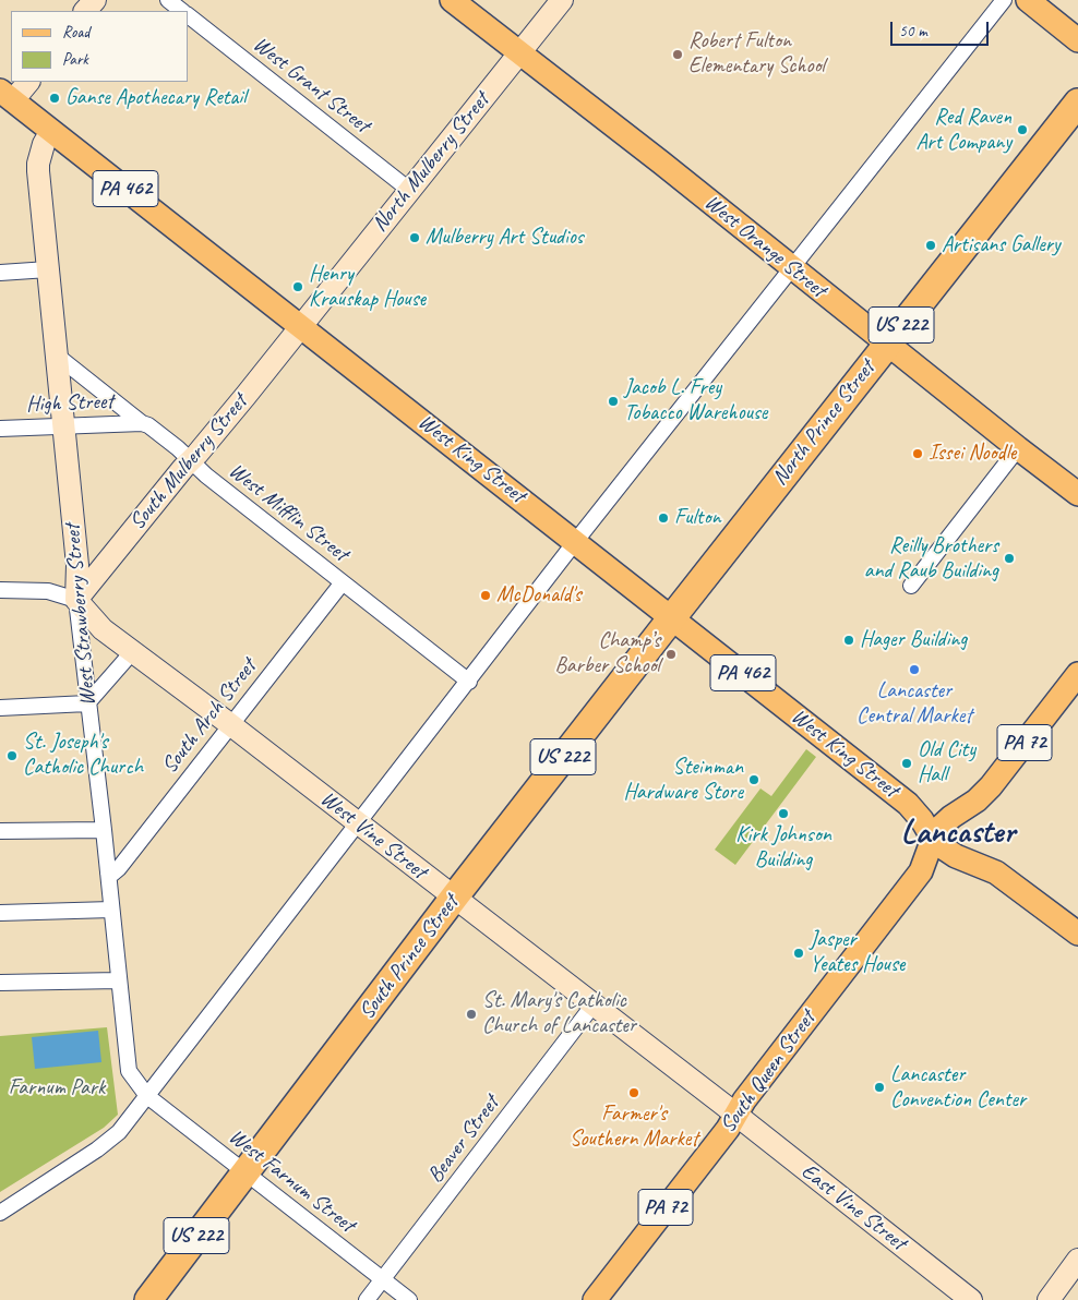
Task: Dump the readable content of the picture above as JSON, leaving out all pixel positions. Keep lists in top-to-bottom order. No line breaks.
{"streets":{"highway":["US 222","North Prince Street","South Prince Street"],"main road":["PA 462","West Orange Street","West King Street","PA 72","South Queen Street"],"street":["West Grant Street","North Mulberry Street","High Street","South Mulberry Street","West Mifflin Street","West Strawberry Street","South Arch Street","West Vine Street","Beaver Street","West Farnum Street","East Vine Street"]},"crossings":[["West Grant Street","North Mulberry Street"],["North Mulberry Street","West Orange Street"],["North Mulberry Street","West King Street"],["North Mulberry Street","South Mulberry Street"],["PA 462","West King Street"],["PA 462","PA 72"],["PA 462","South Queen Street"],["West Orange Street","North Prince Street"],["High Street","West Mifflin Street"],["High Street","West Strawberry Street"],["North Prince Street","West King Street"],["North Prince Street","South Prince Street"],["West King Street","South Mulberry Street"],["West King Street","West Strawberry Street"],["West King Street","PA 72"],["West King Street","South Prince Street"],["West King Street","South Queen Street"],["South Mulberry Street","West Mifflin Street"],["South Mulberry Street","West Strawberry Street"],["South Mulberry Street","West Vine Street"],["West Mifflin Street","West Strawberry Street"],["West Mifflin Street","South Arch Street"],["West Strawberry Street","South Arch Street"],["West Strawberry Street","West Vine Street"],["West Strawberry Street","West Farnum Street"],["South Arch Street","West Vine Street"],["PA 72","South Queen Street"],["West Vine Street","South Prince Street"],["West Vine Street","South Queen Street"],["West Vine Street","Beaver Street"],["West Vine Street","East Vine Street"],["South Prince Street","West Farnum Street"],["South Queen Street","East Vine Street"],["Beaver Street","West Farnum Street"]],"districts":["Lancaster"],"parks":["Farnum Park"],"places":["Robert Fulton Elementary School","Ganse Apothecary Retail","Red Raven Art Company","Mulberry Art Studios","Artisans Gallery","Henry Krauskap House","Jacob L. Frey Tobacco Warehouse","Issei Noodle","Fulton","Reilly Brothers and Raub Building","McDonald's","Hager Building","Champ’s Barber School","Lancaster Central Market","St. Joseph's Catholic Church","Old City Hall","Steinman Hardware Store","Kirk Johnson Building","Jasper Yeates House","St. Mary's Catholic Church of Lancaster","Lancaster Convention Center","Farmer's Southern Market"],"legend":["Road","Park"],"scale_bar":"50 m"}
